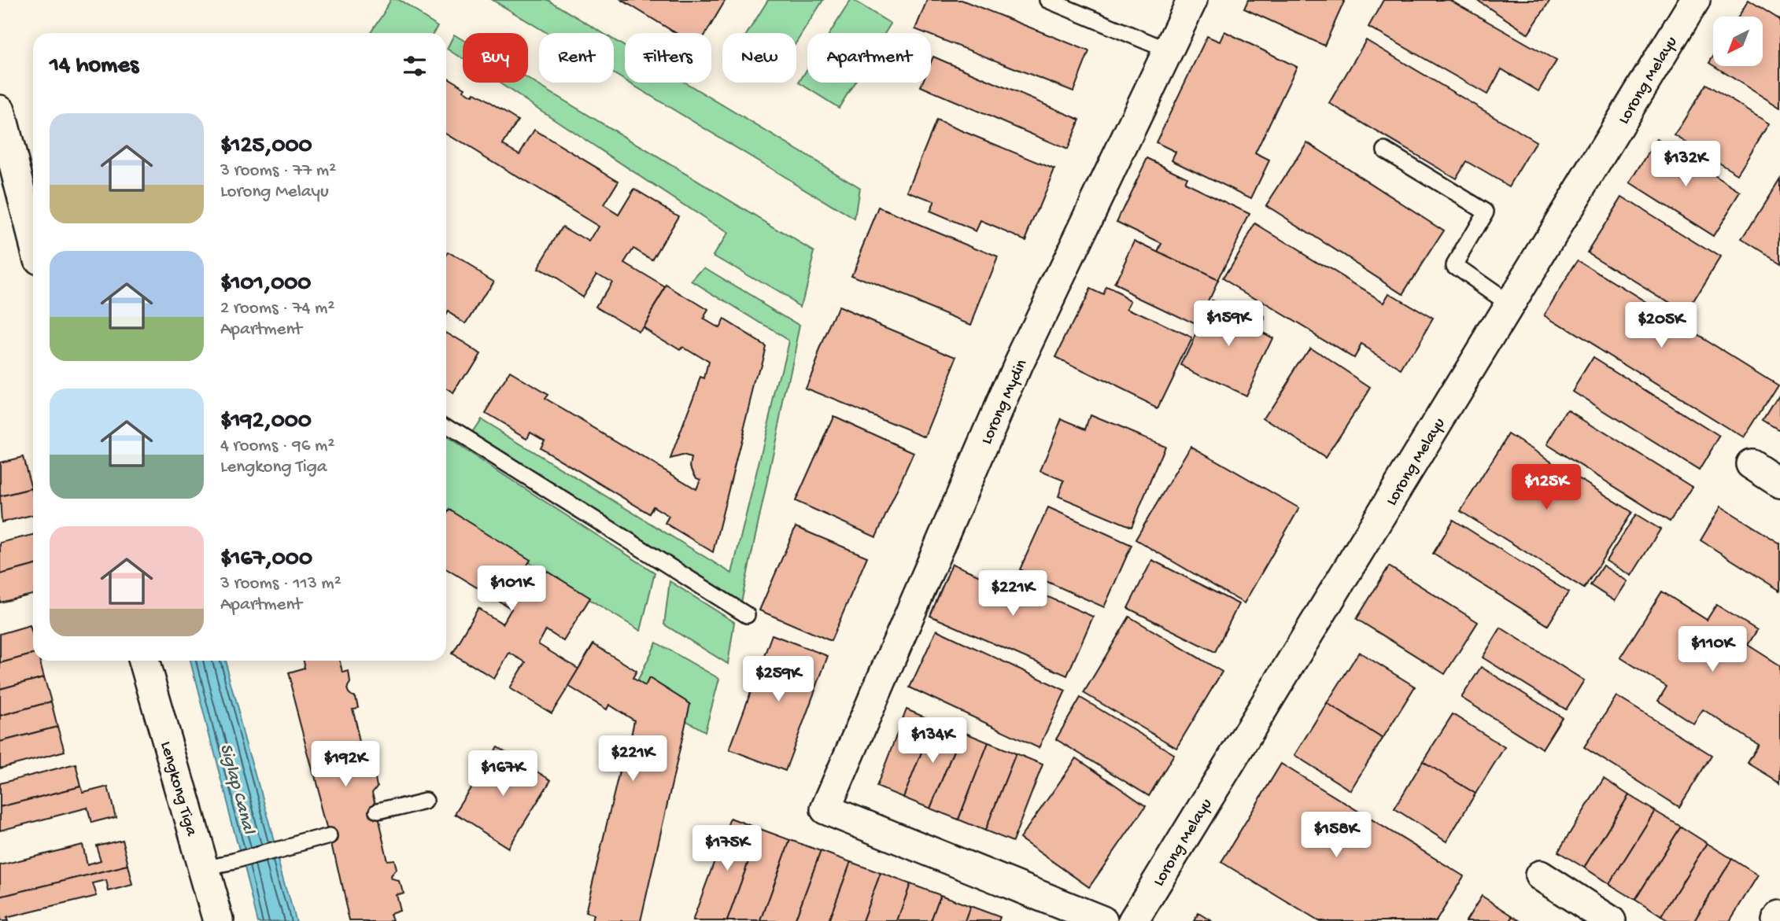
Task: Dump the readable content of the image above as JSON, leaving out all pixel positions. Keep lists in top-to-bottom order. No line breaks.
{"streets":{"street":["Lorong Melayu","Lorong Mydin","Lengkong Tiga"]},"water":["Siglap Canal"],"north":"bottom left","page":{"chip":["Buy","Rent","Filters","New","Apartment"],"heading":"14 homes","list":[{"name":"$125,000","note":"3 rooms · 77 m² · Lorong Melayu"},{"name":"$101,000","note":"2 rooms · 74 m² · Apartment"},{"name":"$192,000","note":"4 rooms · 96 m² · Lengkong Tiga"},{"name":"$167,000","note":"3 rooms · 113 m² · Apartment"}],"price":["$132K","$159K","$205K","$125K","$101K","$221K","$110K","$259K","$134K","$221K","$192K","$167K","$158K","$175K"]}}
